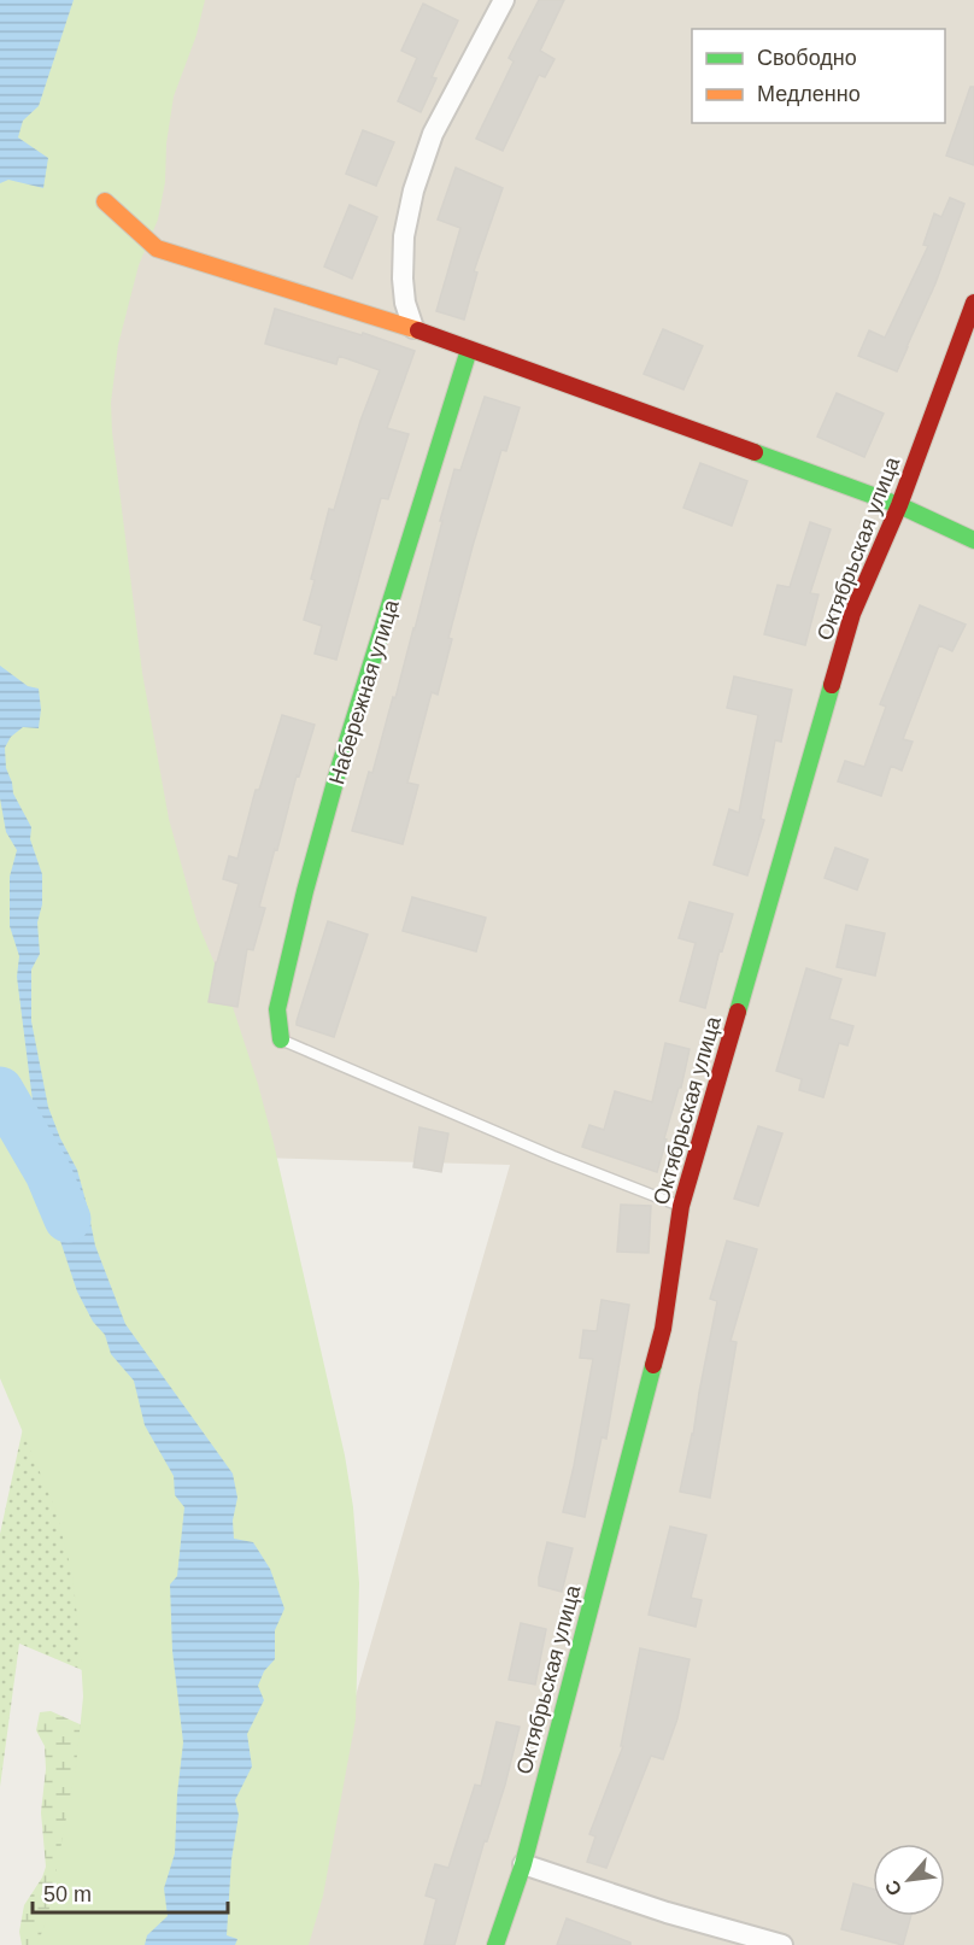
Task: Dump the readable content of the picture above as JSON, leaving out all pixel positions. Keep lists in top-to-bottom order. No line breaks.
{"streets":{"street":["Октябрьская улица","Набережная улица"]},"legend":["Свободно","Медленно"],"scale_bar":"50 m","north":"bottom left"}
